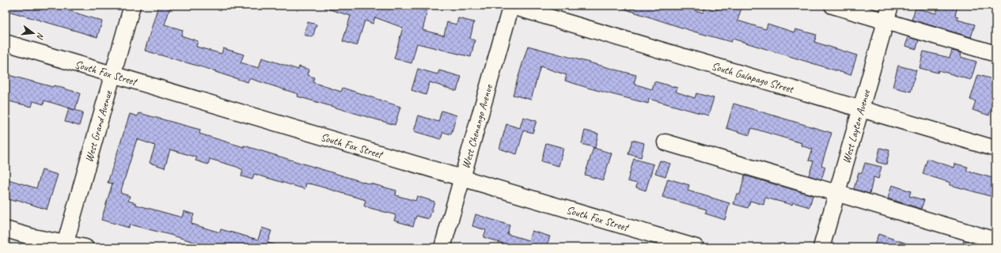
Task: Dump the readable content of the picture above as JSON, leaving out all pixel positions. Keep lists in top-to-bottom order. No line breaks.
{"streets":{"street":["South Fox Street","South Galapago Street","West Grand Avenue","West Chenango Avenue","West Layton Avenue"]},"crossings":[["South Fox Street","West Grand Avenue"],["South Fox Street","West Chenango Avenue"],["South Galapago Street","West Chenango Avenue"],["South Galapago Street","West Layton Avenue"]],"north":"right"}
